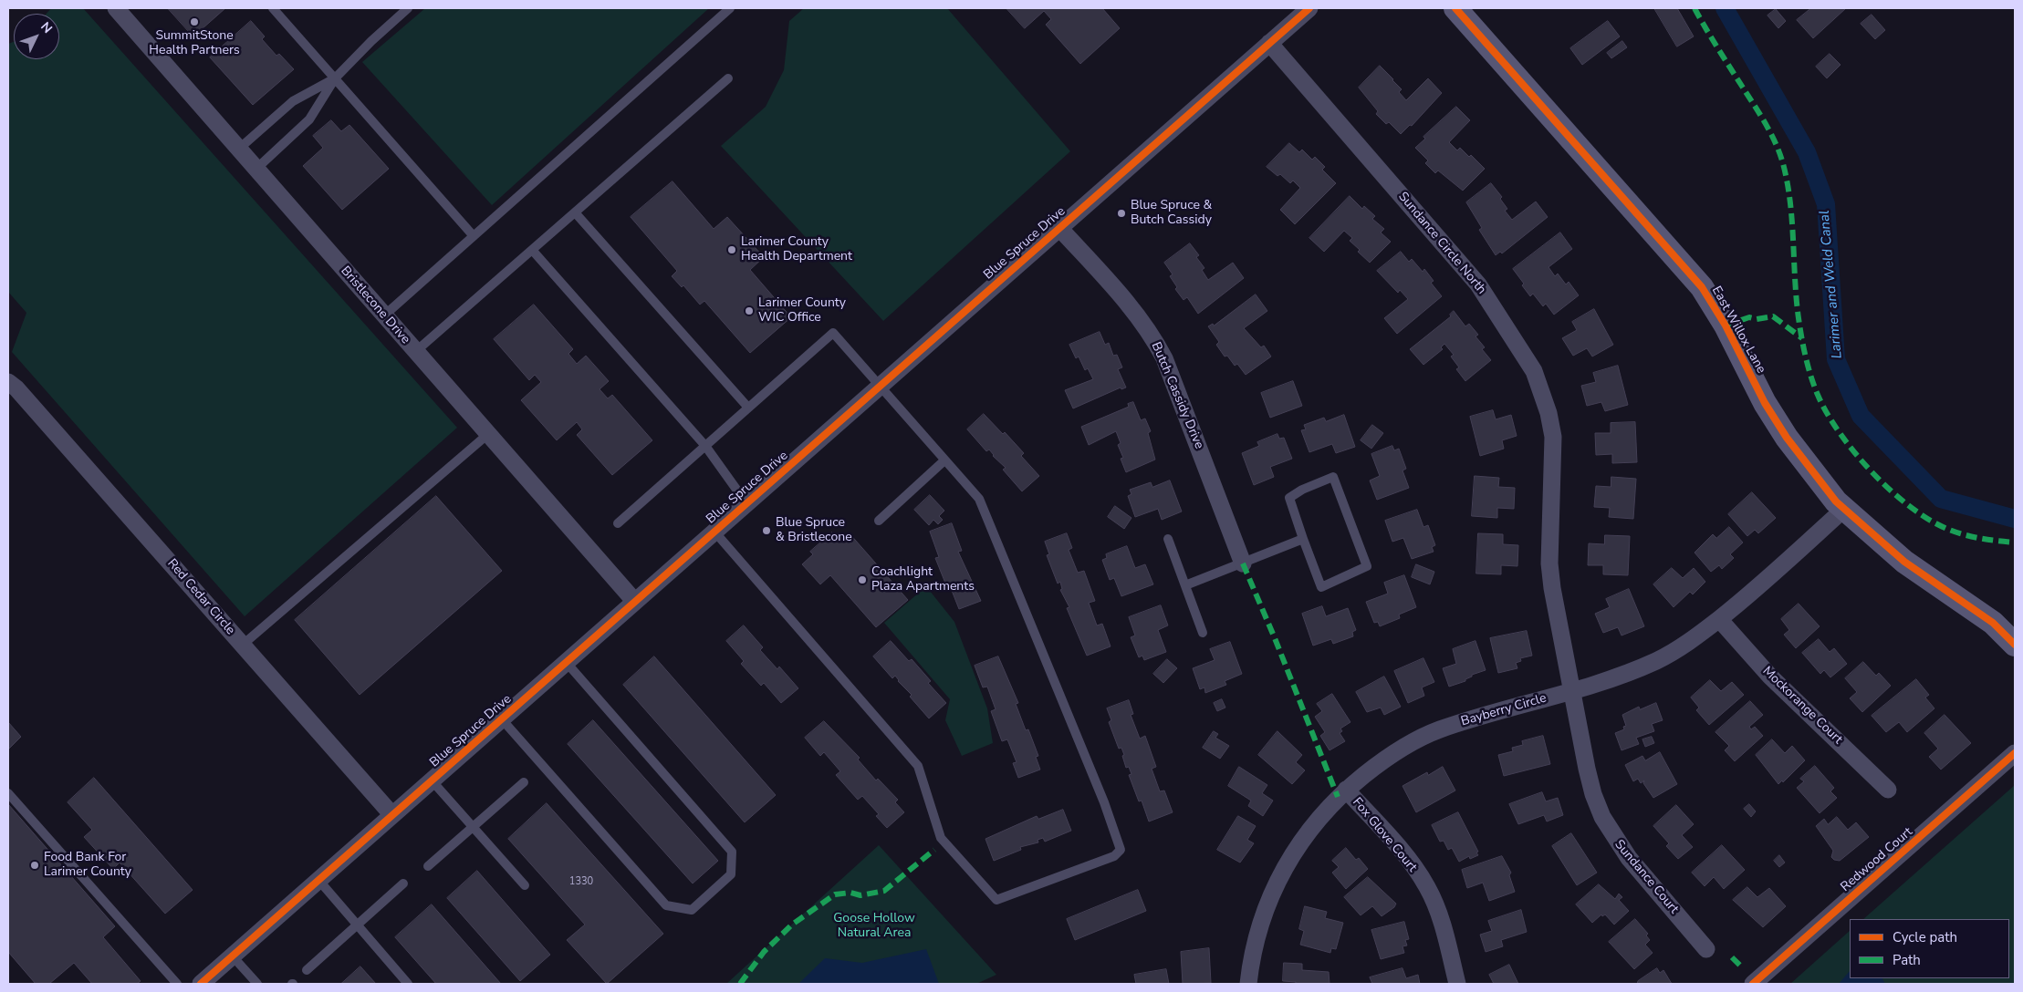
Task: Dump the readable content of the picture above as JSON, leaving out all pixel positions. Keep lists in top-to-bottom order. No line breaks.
{"streets":{"main road":["East Willox Lane"],"street":["Blue Spruce Drive","Sundance Circle North","Bristlecone Drive","Butch Cassidy Drive","Red Cedar Circle","Mockorange Court","Bayberry Circle","Fox Glove Court","Redwood Court","Sundance Court"]},"crossings":[["Blue Spruce Drive","Sundance Circle North"],["Blue Spruce Drive","Bristlecone Drive"],["Blue Spruce Drive","Butch Cassidy Drive"],["Blue Spruce Drive","Red Cedar Circle"],["Sundance Circle North","Bayberry Circle"],["Sundance Circle North","Sundance Court"],["East Willox Lane","Bayberry Circle"],["Mockorange Court","Bayberry Circle"],["Bayberry Circle","Fox Glove Court"],["Bayberry Circle","Sundance Court"]],"water":["Larimer and Weld Canal"],"parks":["Goose Hollow Natural Area"],"places":["SummitStone Health Partners","Blue Spruce & Butch Cassidy","Larimer County Health Department","Larimer County WIC Office","Blue Spruce & Bristlecone","Coachlight Plaza Apartments","Food Bank For Larimer County"],"house_numbers":["1330"],"legend":["Cycle path","Path"],"north":"top right"}
